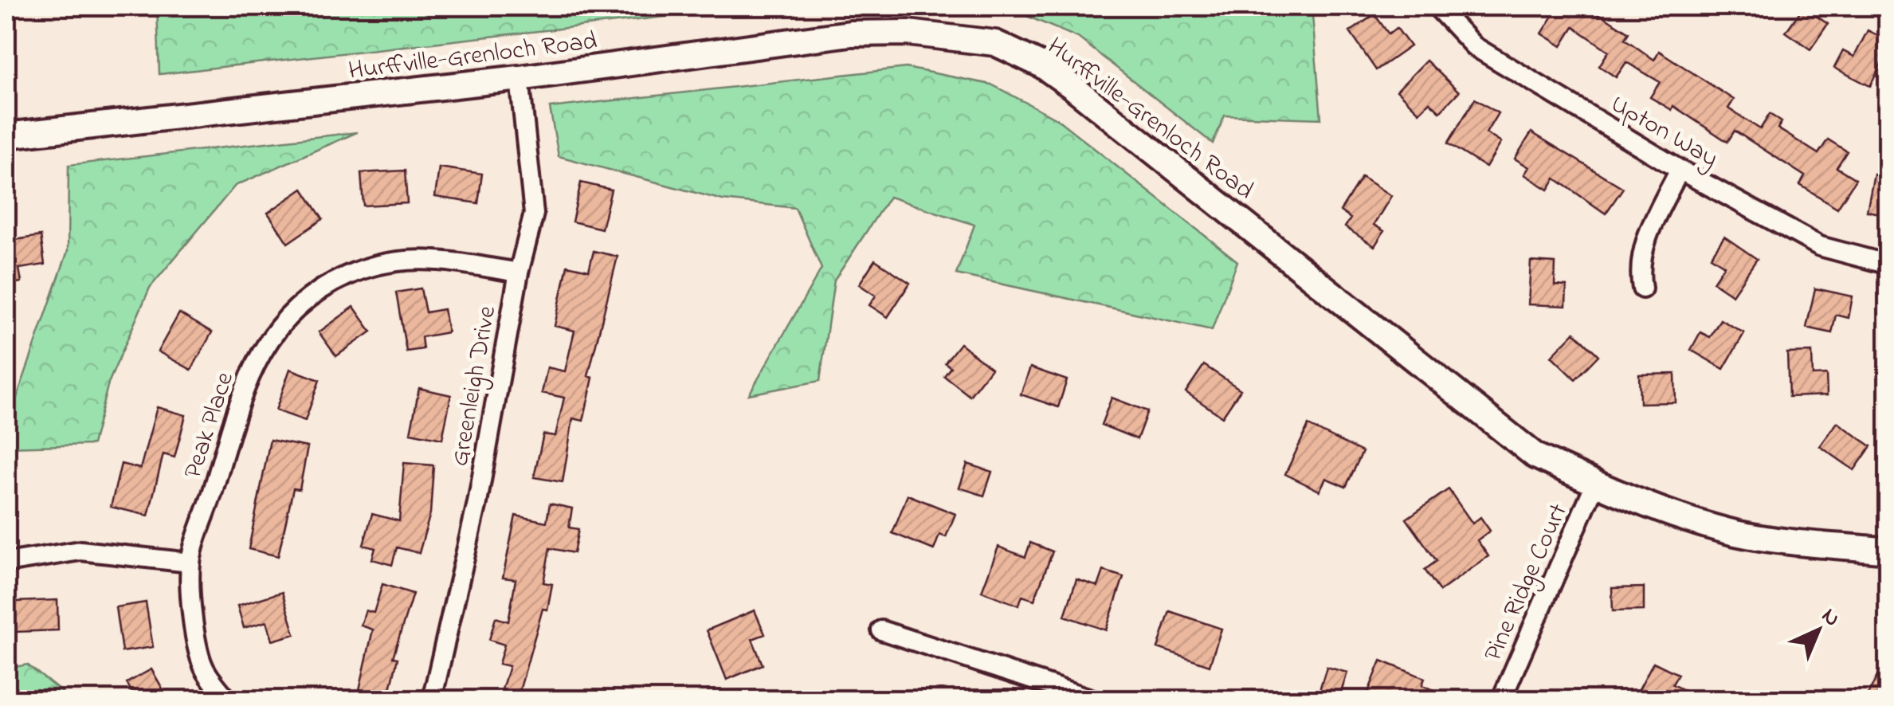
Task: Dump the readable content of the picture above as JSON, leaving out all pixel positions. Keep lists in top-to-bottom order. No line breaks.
{"streets":{"main road":["Hurffville-Grenloch Road"],"street":["Upton Way","Greenleigh Drive","Peak Place","Pine Ridge Court"]},"crossings":[["Hurffville-Grenloch Road","Greenleigh Drive"],["Hurffville-Grenloch Road","Pine Ridge Court"],["Greenleigh Drive","Peak Place"]],"north":"top right"}
